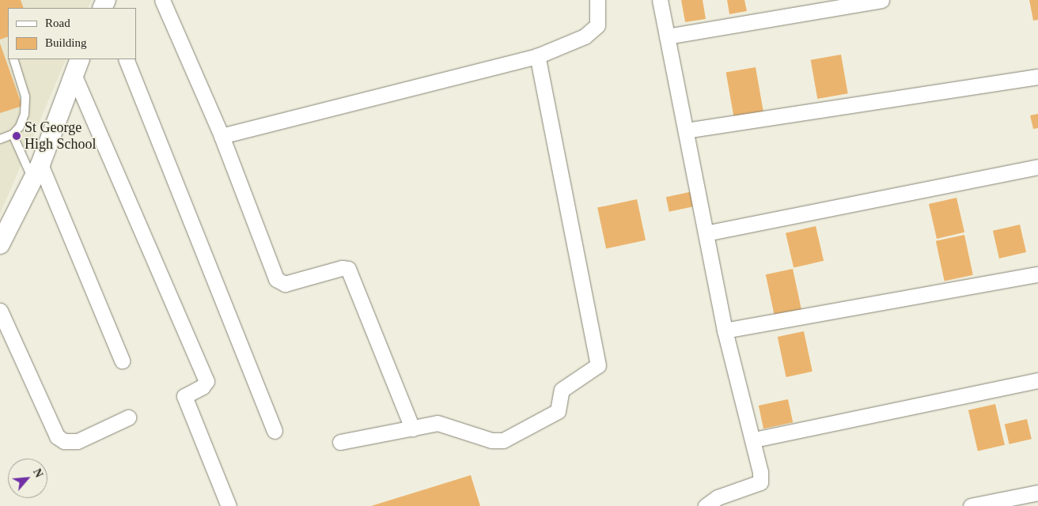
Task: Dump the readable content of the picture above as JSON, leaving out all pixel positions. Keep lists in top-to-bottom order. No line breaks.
{"places":["St George High School"],"legend":["Road","Building"],"north":"top right"}
